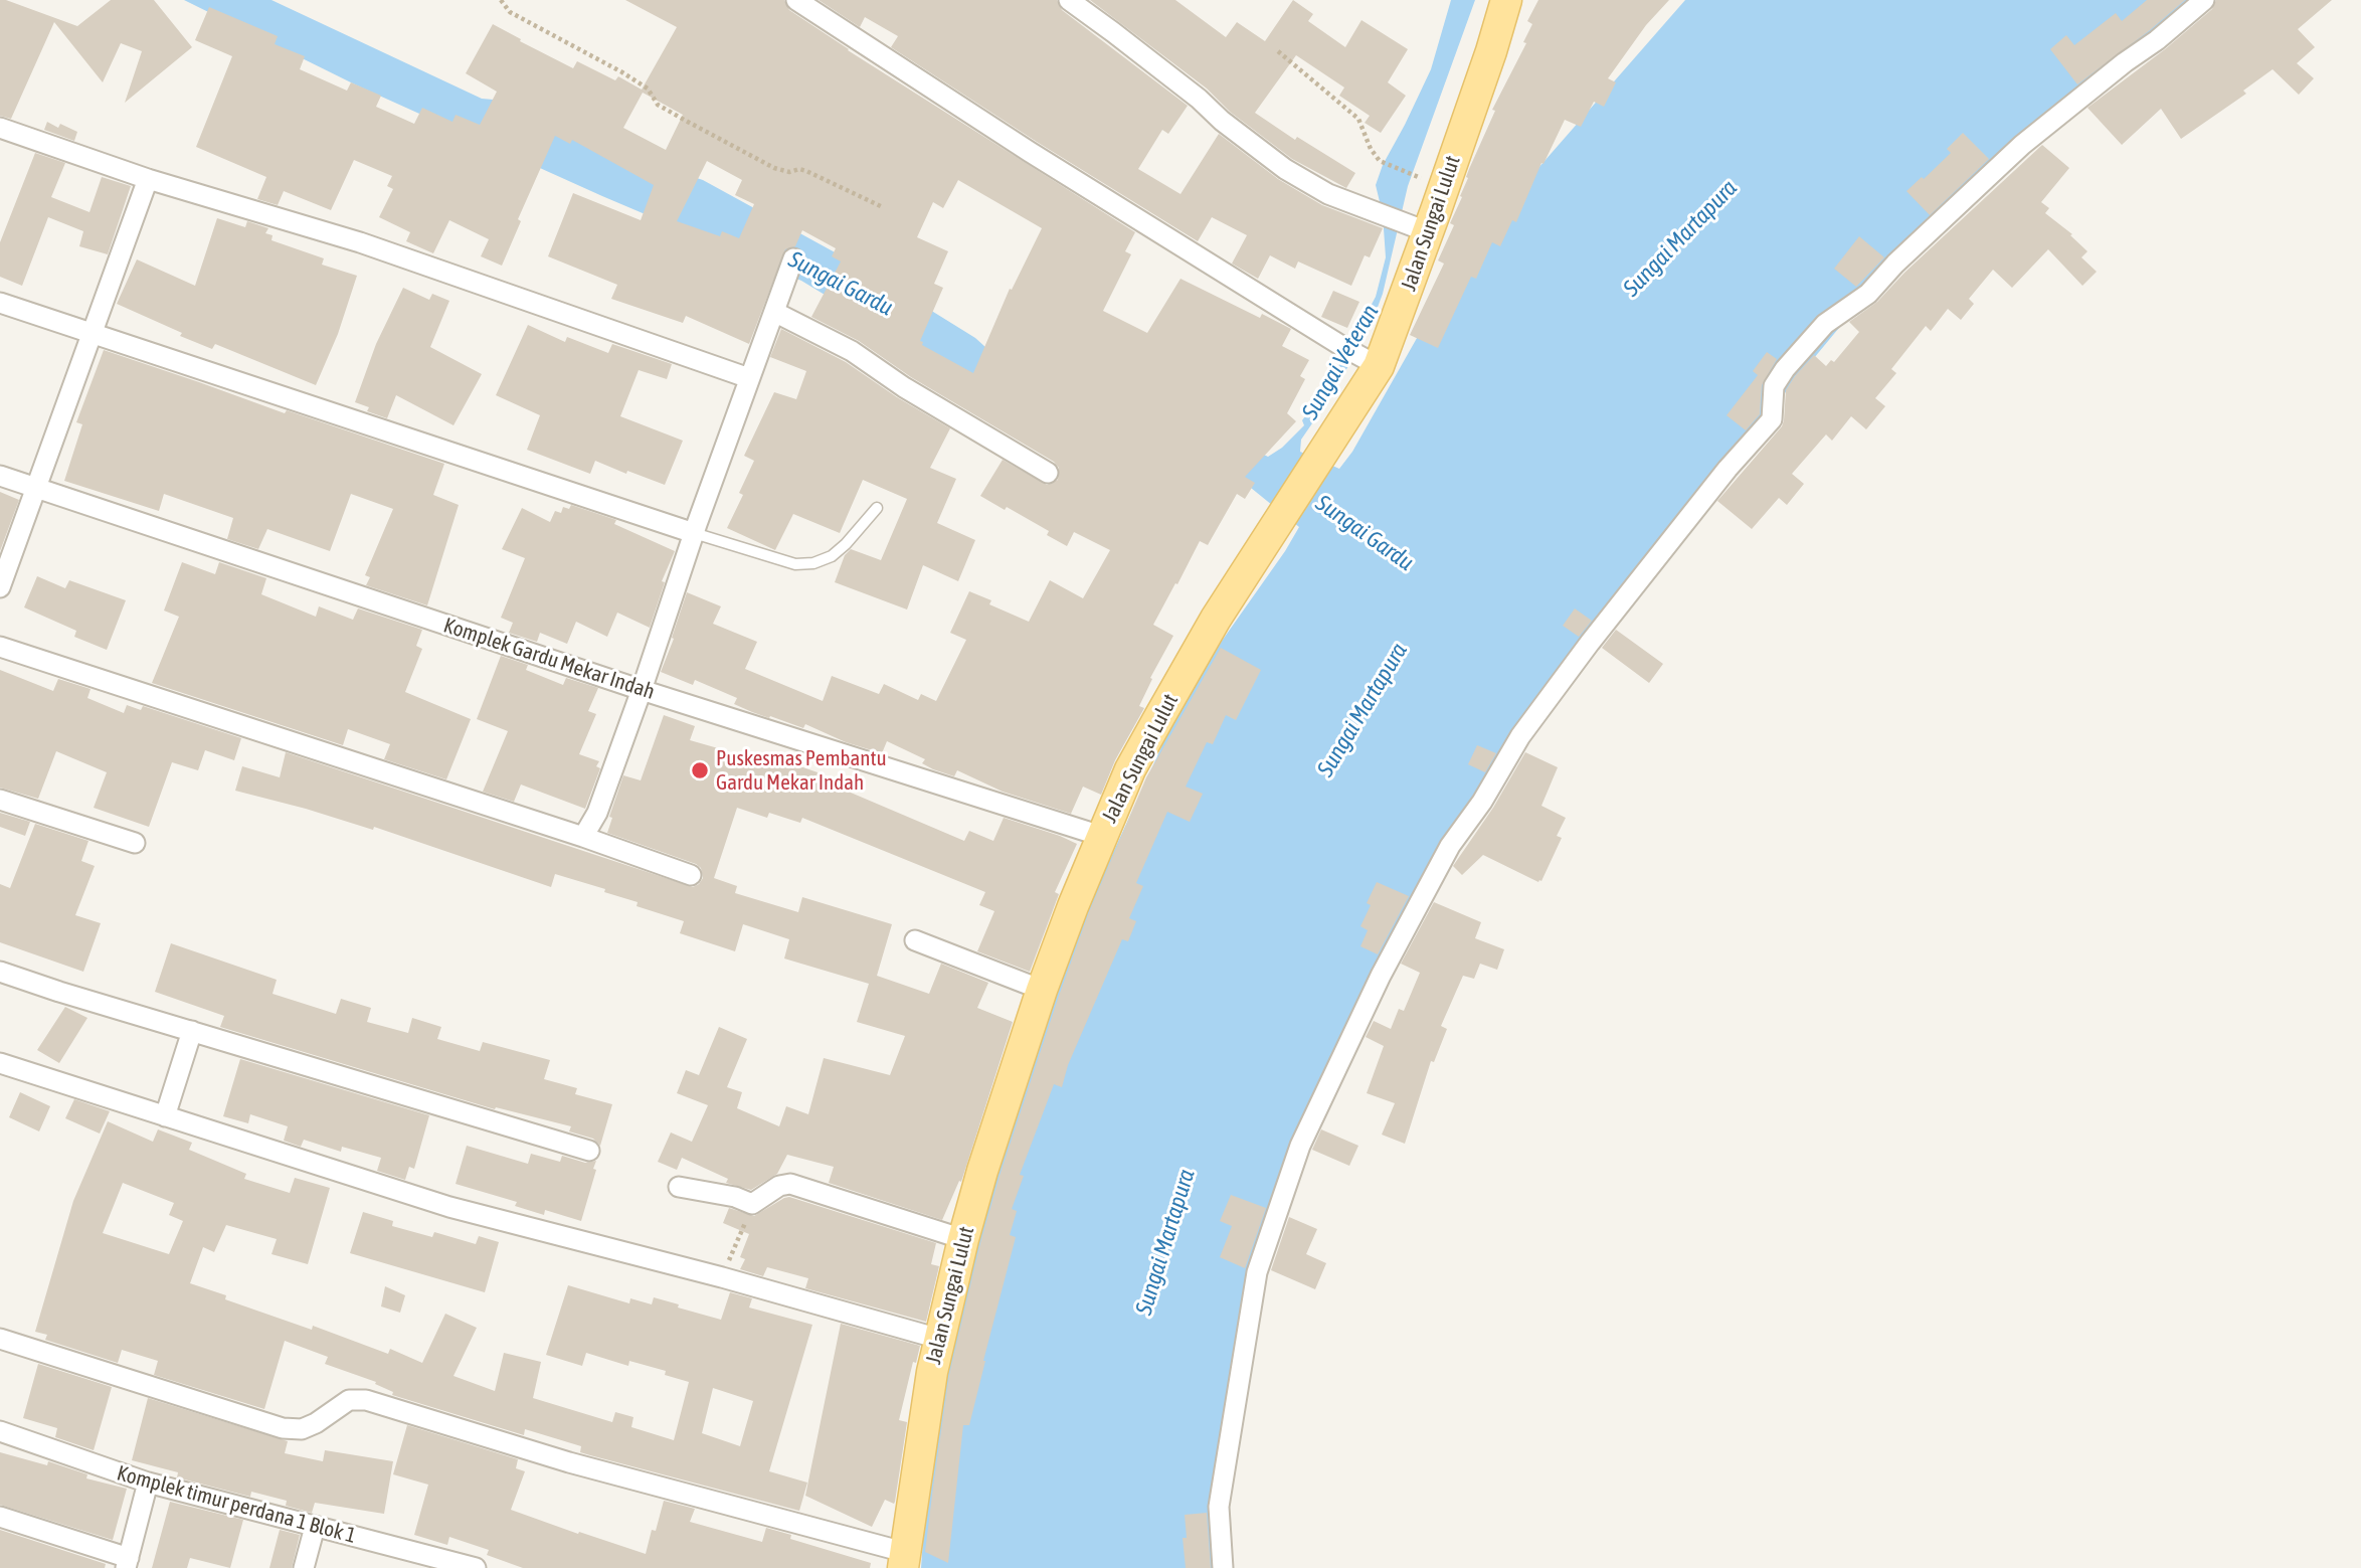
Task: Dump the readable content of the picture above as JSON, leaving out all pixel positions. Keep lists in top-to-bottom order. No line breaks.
{"streets":{"main road":["Jalan Sungai Lulut"],"street":["Komplek Gardu Mekar Indah","Komplek timur perdana 1 Blok 1"]},"crossings":[["Jalan Sungai Lulut","Komplek Gardu Mekar Indah"]],"water":["Sungai Martapura","Sungai Gardu","Sungai Veteran"],"places":["Puskesmas Pembantu Gardu Mekar Indah"]}
